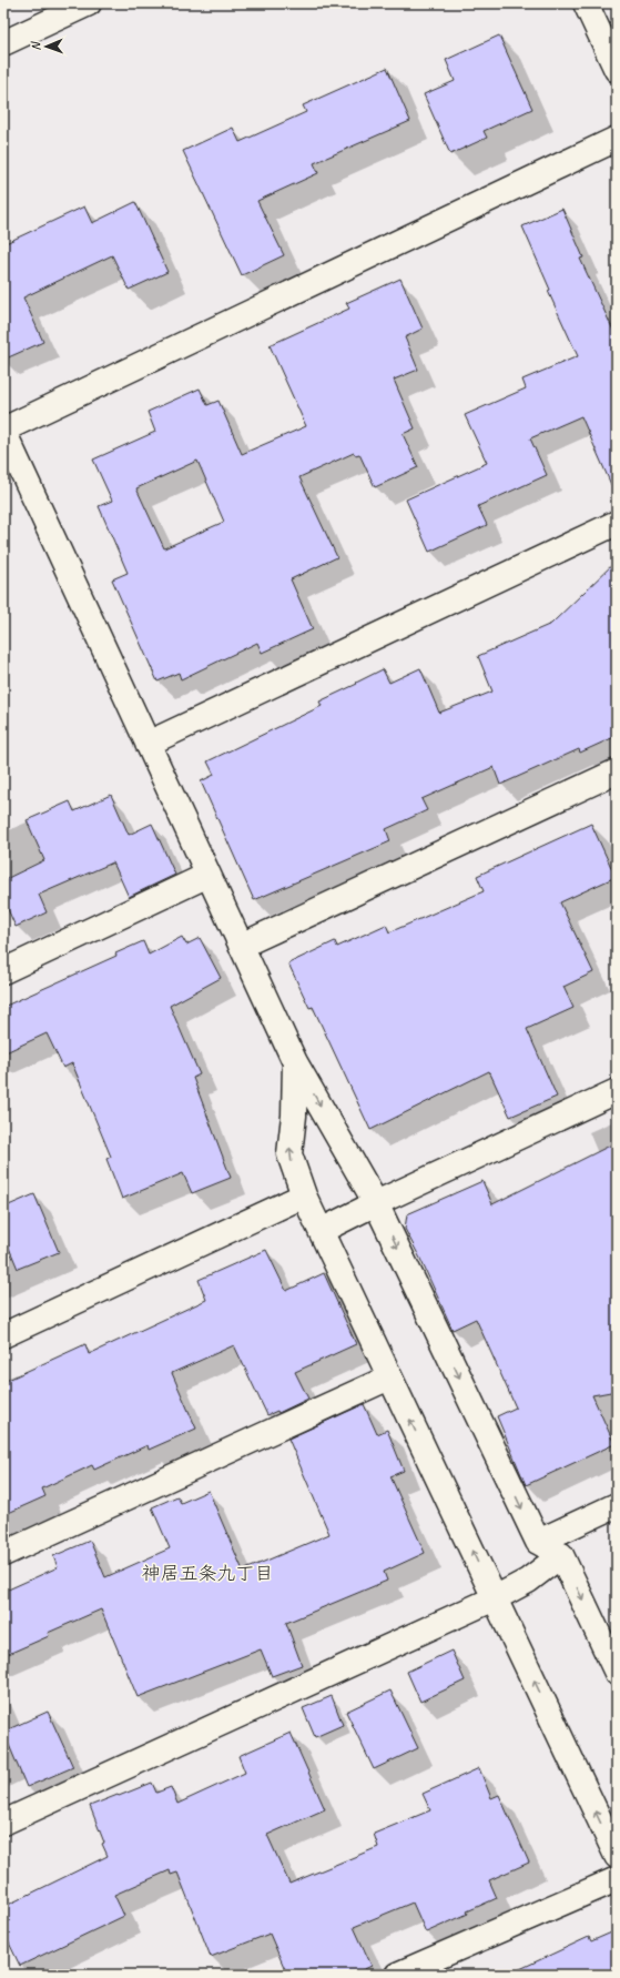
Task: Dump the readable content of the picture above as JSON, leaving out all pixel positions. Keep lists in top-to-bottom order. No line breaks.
{"districts":["神居五条九丁目"],"north":"left"}
